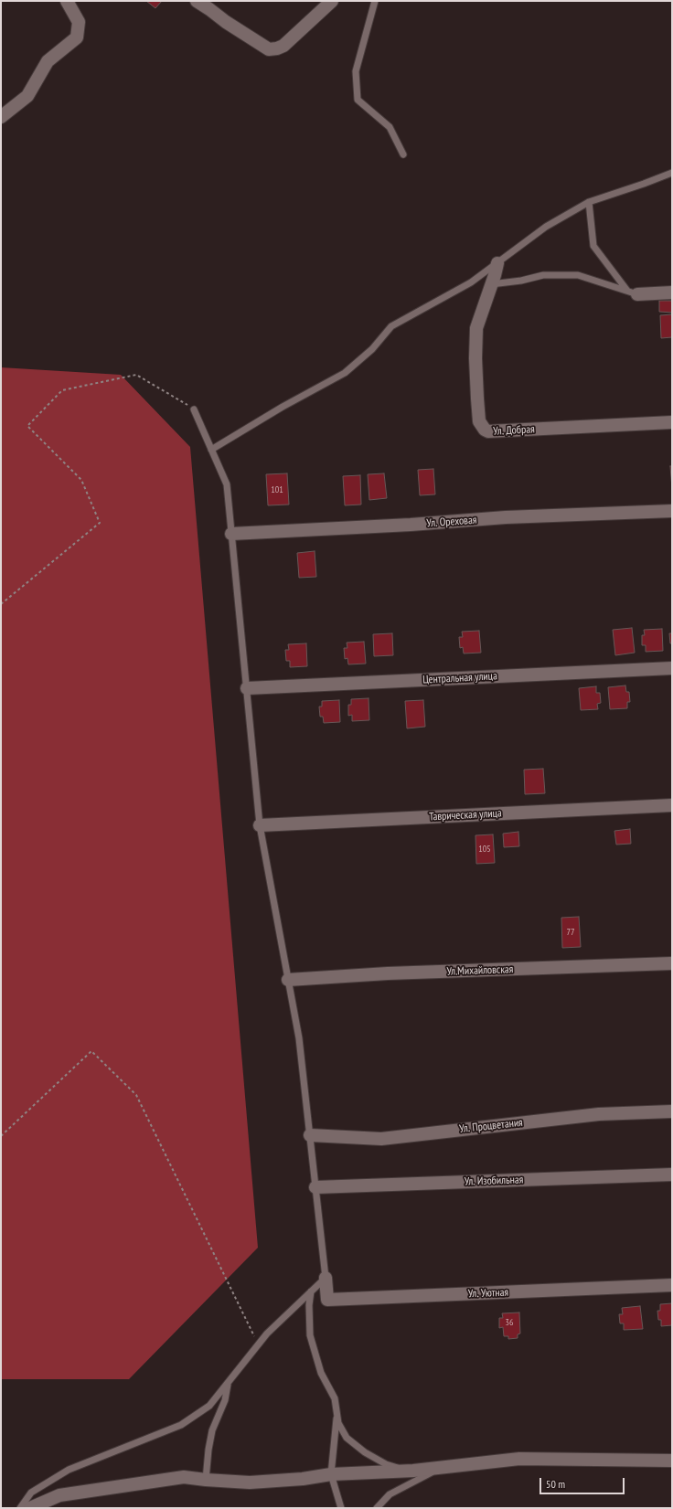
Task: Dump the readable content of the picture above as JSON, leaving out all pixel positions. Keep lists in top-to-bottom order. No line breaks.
{"streets":{"street":["Ул. Добрая","Ул. Ореховая","Центральная улица","Таврическая улица","Ул.Михайловская","Ул. Процветания","Ул. Изобильная","Ул. Уютная"]},"house_numbers":["101","105","77","36"],"scale_bar":"50 m"}
